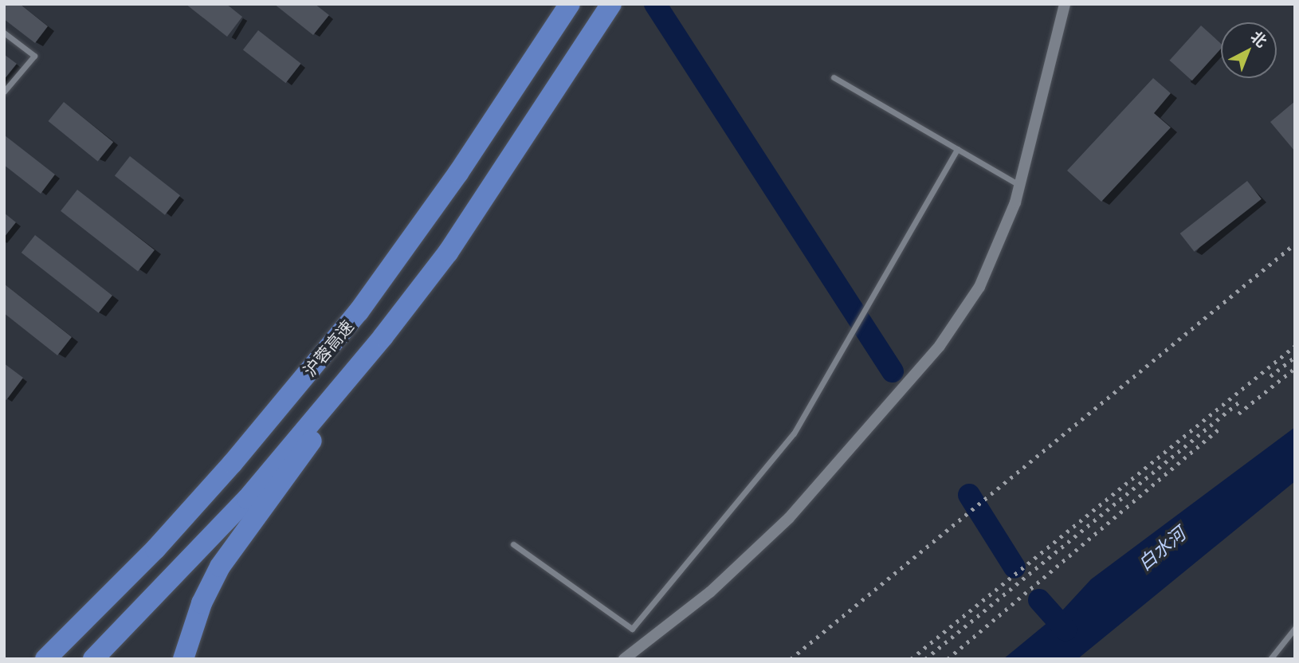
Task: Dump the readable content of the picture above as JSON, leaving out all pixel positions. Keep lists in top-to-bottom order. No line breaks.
{"streets":{"highway":["沪蓉高速"]},"water":["白水河"],"north":"top right"}
